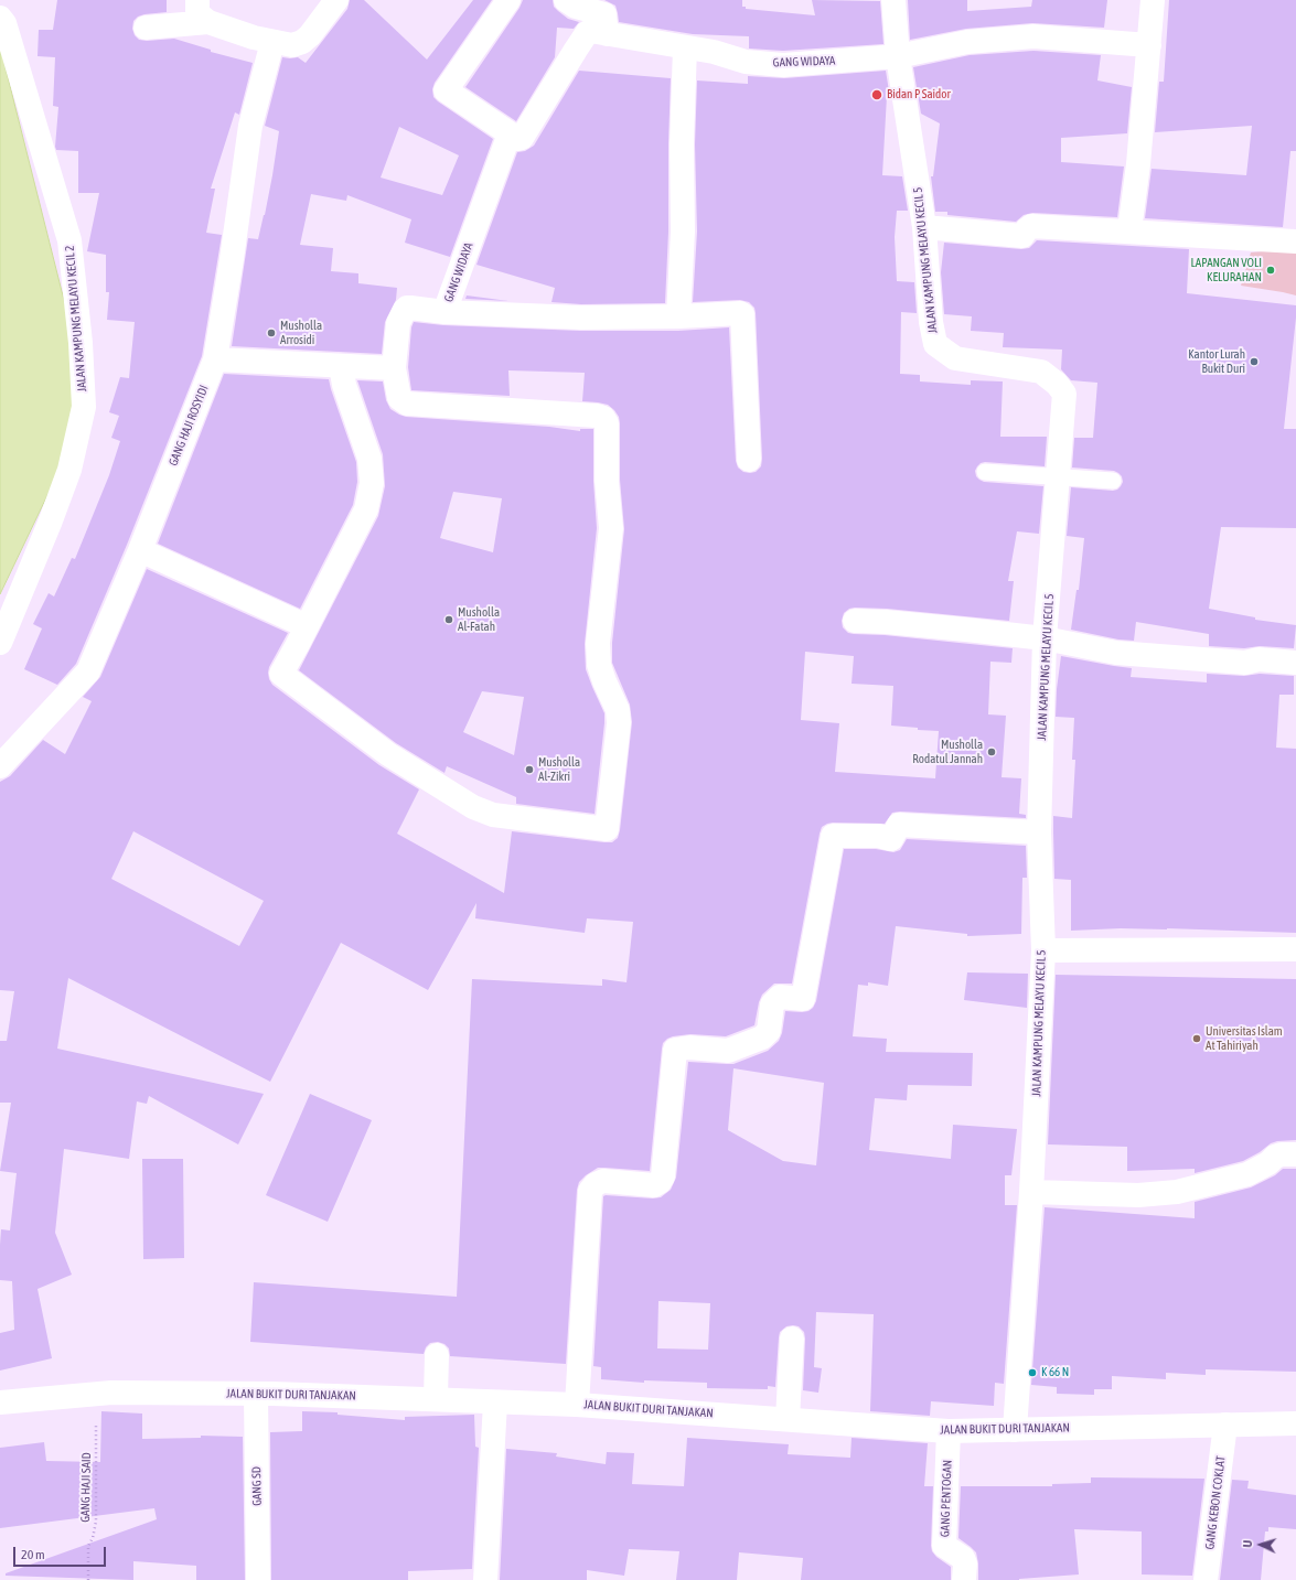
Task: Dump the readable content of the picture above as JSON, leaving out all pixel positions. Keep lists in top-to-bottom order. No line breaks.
{"streets":{"street":["GANG WIDAYA","JALAN KAMPUNG MELAYU KECIL 5","JALAN KAMPUNG MELAYU KECIL 2","GANG HAJI ROSYIDI","JALAN BUKIT DURI TANJAKAN","GANG SD","GANG PENTOGAN","GANG KEBON COKLAT"],"path":["GANG HAJI SAID"]},"crossings":[["GANG WIDAYA","JALAN KAMPUNG MELAYU KECIL 5"],["JALAN KAMPUNG MELAYU KECIL 5","JALAN BUKIT DURI TANJAKAN"],["JALAN BUKIT DURI TANJAKAN","GANG SD"],["JALAN BUKIT DURI TANJAKAN","GANG HAJI SAID"],["JALAN BUKIT DURI TANJAKAN","GANG PENTOGAN"],["JALAN BUKIT DURI TANJAKAN","GANG KEBON COKLAT"]],"places":["Bidan P Saidor","LAPANGAN VOLI KELURAHAN","Musholla Arrosidi","Kantor Lurah Bukit Duri","Musholla Al-Fatah","Musholla Rodatul Jannah","Musholla Al-Zikri","Universitas Islam At Tahiriyah","K 66 N"],"scale_bar":"20 m","north":"left"}
